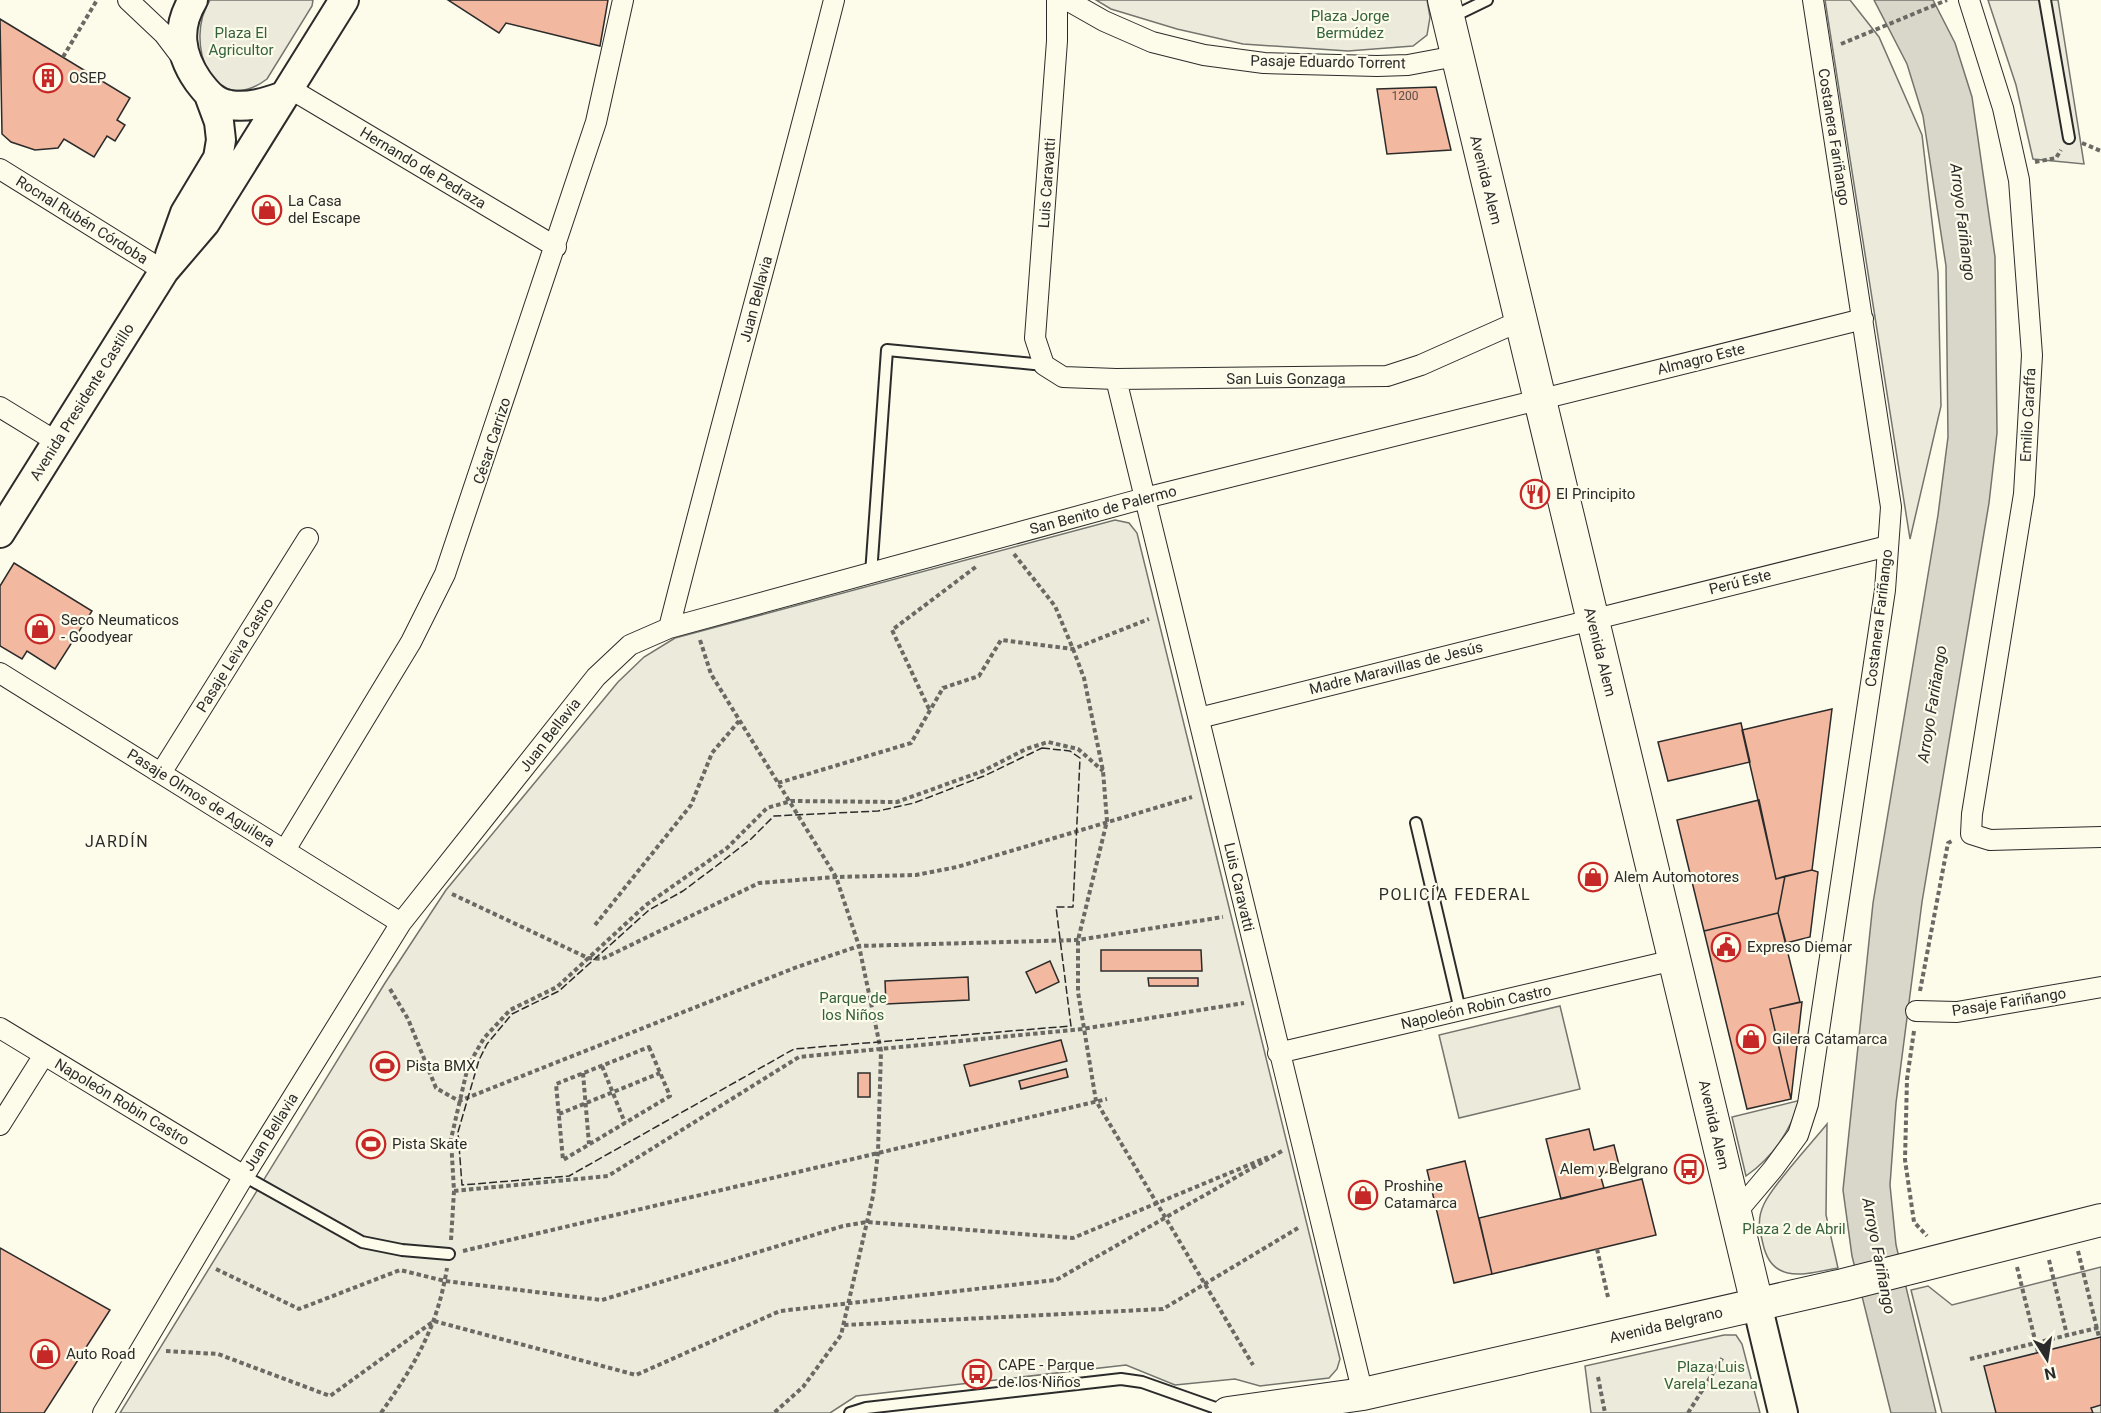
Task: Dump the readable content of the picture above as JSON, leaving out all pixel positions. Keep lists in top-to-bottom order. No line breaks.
{"streets":{"main road":["Avenida Alem","Avenida Presidente Castillo","Avenida Belgrano"],"street":["Pasaje Eduardo Torrent","Costanera Fariñango","Hernando de Pedraza","Luis Caravatti","Rocnal Rubén Córdoba","Juan Bellavia","Almagro Este","San Luis Gonzaga","Emilio Caraffa","César Carrizo","San Benito de Palermo","Perú Este","Pasaje Leiva Castro","Madre Maravillas de Jesús","Pasaje Olmos de Aguilera","Pasaje Fariñango","Napoleón Robin Castro"]},"crossings":[["Pasaje Eduardo Torrent","Avenida Alem"],["Costanera Fariñango","Avenida Alem"],["Costanera Fariñango","Almagro Este"],["Costanera Fariñango","Perú Este"],["Hernando de Pedraza","Avenida Presidente Castillo"],["Hernando de Pedraza","César Carrizo"],["Avenida Alem","Almagro Este"],["Avenida Alem","San Luis Gonzaga"],["Avenida Alem","San Benito de Palermo"],["Avenida Alem","Perú Este"],["Avenida Alem","Madre Maravillas de Jesús"],["Avenida Alem","Napoleón Robin Castro"],["Avenida Alem","Avenida Belgrano"],["Luis Caravatti","San Luis Gonzaga"],["Luis Caravatti","San Benito de Palermo"],["Luis Caravatti","Madre Maravillas de Jesús"],["Luis Caravatti","Napoleón Robin Castro"],["Luis Caravatti","Avenida Belgrano"],["Rocnal Rubén Córdoba","Avenida Presidente Castillo"],["Juan Bellavia","San Benito de Palermo"],["Juan Bellavia","Pasaje Olmos de Aguilera"],["Juan Bellavia","Napoleón Robin Castro"],["Almagro Este","San Benito de Palermo"],["César Carrizo","Pasaje Olmos de Aguilera"],["Perú Este","Madre Maravillas de Jesús"],["Pasaje Leiva Castro","Pasaje Olmos de Aguilera"]],"districts":["JARDÍN","POLICÍA FEDERAL"],"water":["Arroyo Fariñango"],"parks":["Plaza Jorge Bermúdez","Plaza El Agricultor","Parque de los Niños","Plaza 2 de Abril","Plaza Luis Varela Lezana"],"places":{"building":["OSEP"],"shop":["La Casa del Escape","Seco Neumaticos - Goodyear","Alem Automotores","Gilera Catamarca","Proshine Catamarca","Auto Road"],"restaurant":["El Principito"],"public building":["Expreso Diemar"],"sports":["Pista BMX","Pista Skate"],"bus stop":["Alem y Belgrano","CAPE - Parque de los Niños"]},"house_numbers":["1200"],"north":"bottom"}
